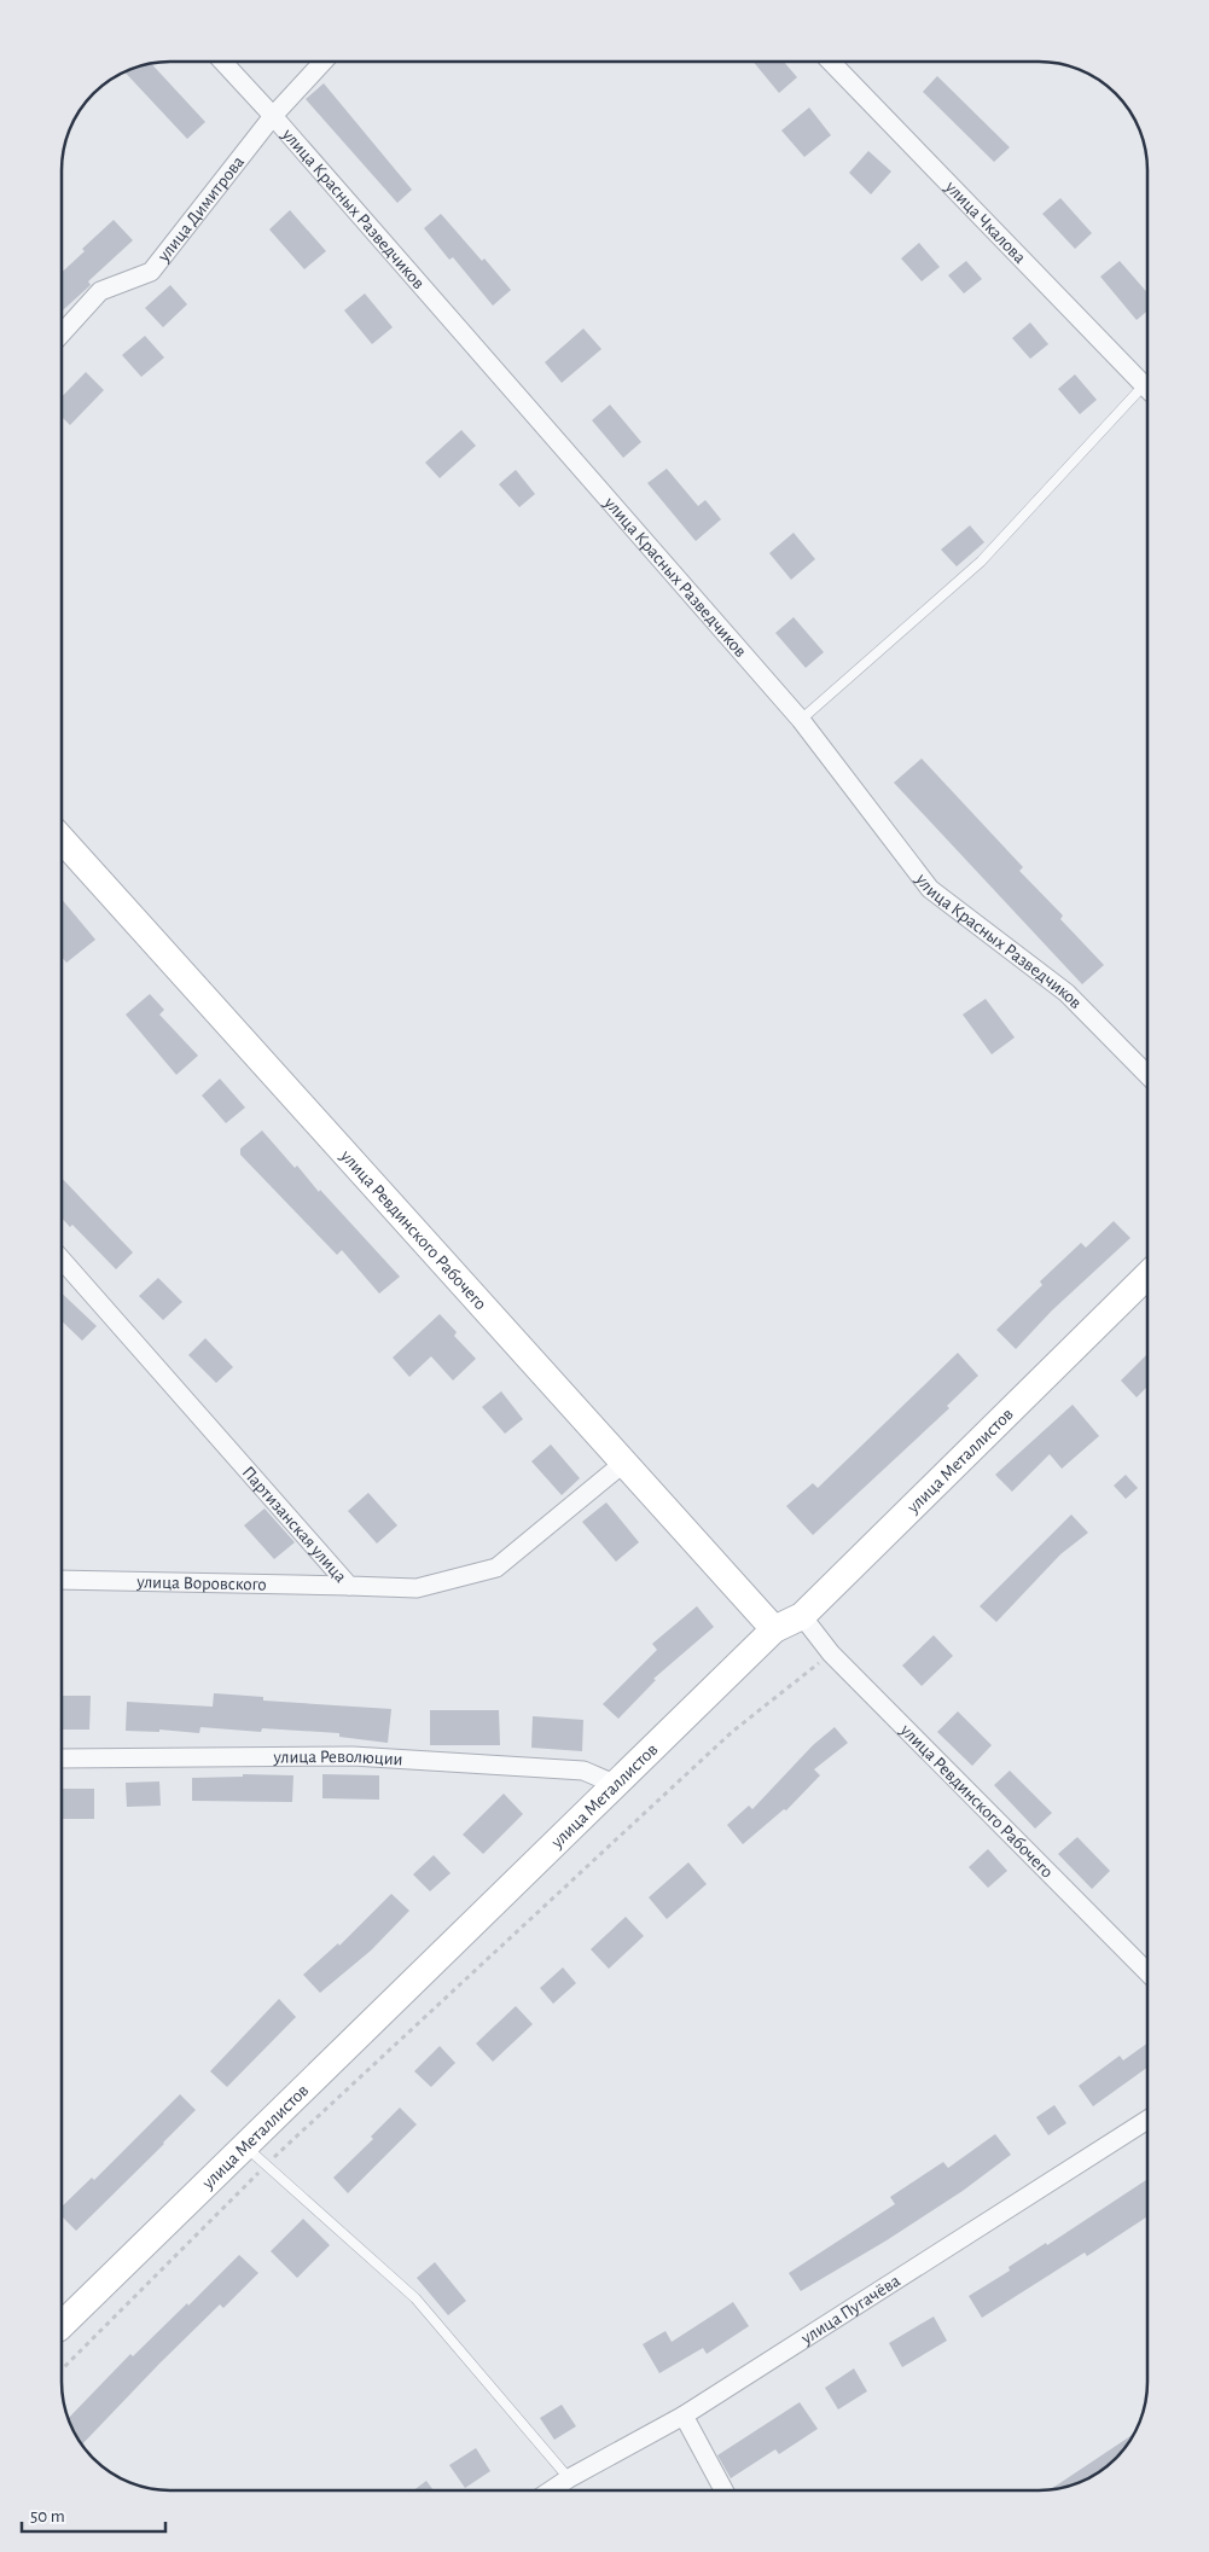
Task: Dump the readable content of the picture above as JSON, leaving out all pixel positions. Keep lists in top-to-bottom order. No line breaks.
{"streets":{"street":["улица Красных Разведчиков","улица Димитрова","улица Чкалова","улица Ревдинского Рабочего","улица Металлистов","Партизанская улица","улица Воровского","улица Революции","улица Пугачёва"]},"crossings":[["улица Красных Разведчиков","улица Димитрова"],["улица Ревдинского Рабочего","улица Металлистов"],["улица Ревдинского Рабочего","Партизанская улица"],["улица Металлистов","улица Революции"],["Партизанская улица","улица Воровского"]],"scale_bar":"50 m"}
